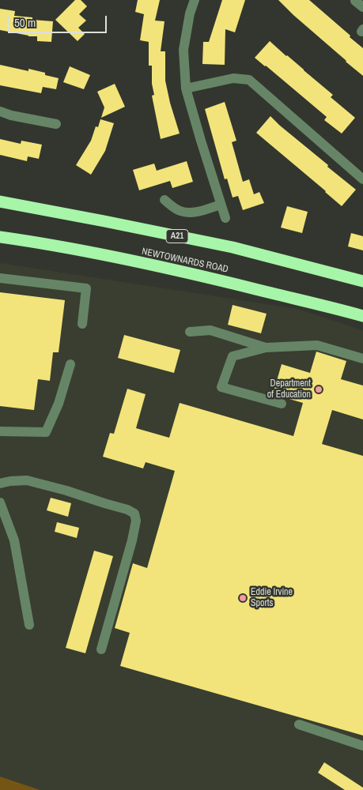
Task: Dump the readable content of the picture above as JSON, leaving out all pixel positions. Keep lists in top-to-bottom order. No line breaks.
{"streets":{"highway":["A21","NEWTOWNARDS ROAD"]},"places":["Department of Education","Eddie Irvine Sports"],"scale_bar":"50 m"}
